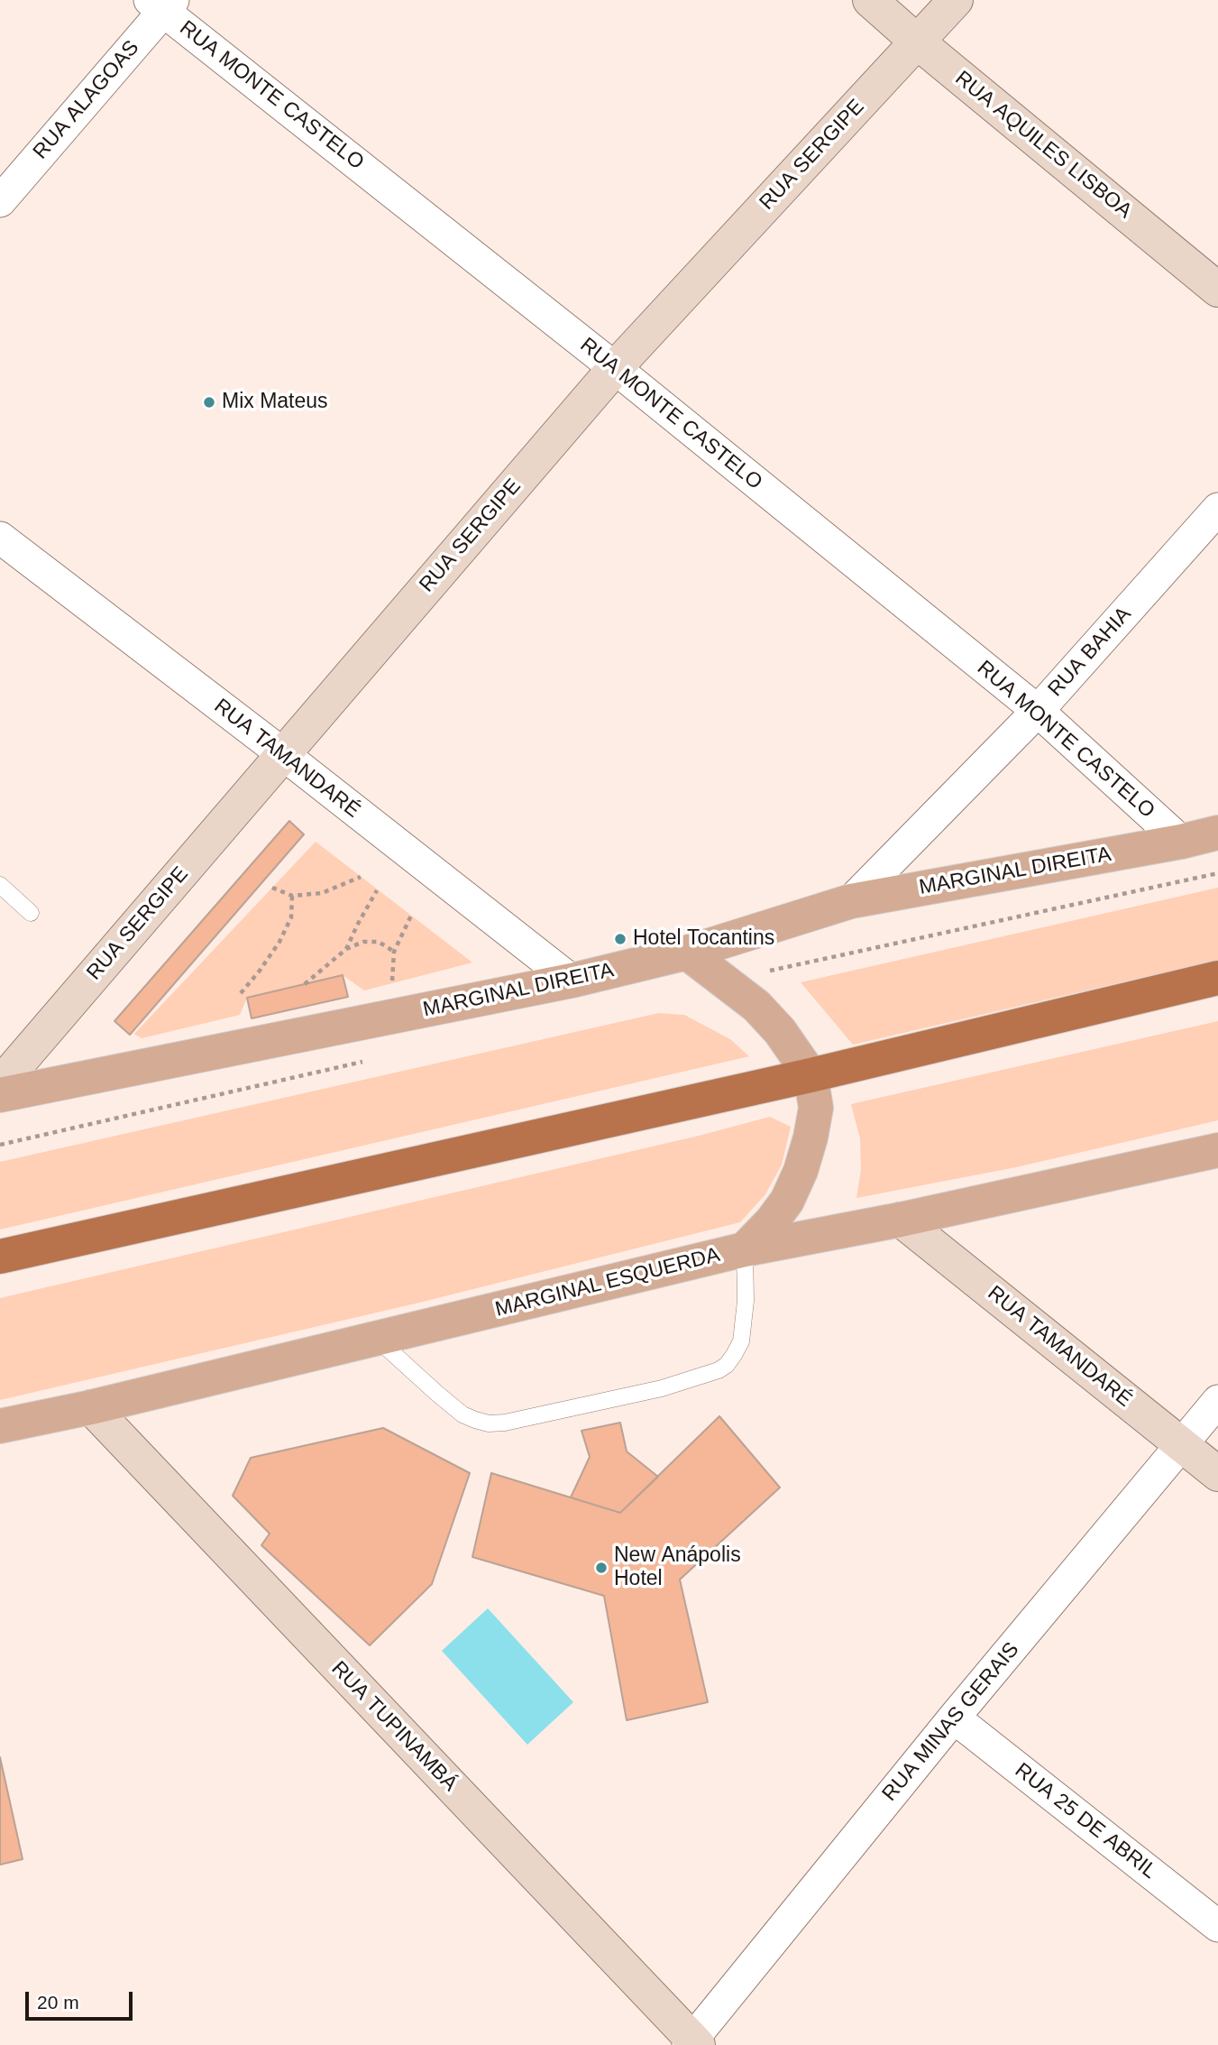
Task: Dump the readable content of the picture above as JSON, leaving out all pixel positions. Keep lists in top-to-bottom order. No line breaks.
{"streets":{"main road":["MARGINAL DIREITA","MARGINAL ESQUERDA"],"street":["RUA MONTE CASTELO","RUA ALAGOAS","RUA AQUILES LISBOA","RUA SERGIPE","RUA BAHIA","RUA TAMANDARÉ","RUA MINAS GERAIS","RUA TUPINAMBÁ","RUA 25 DE ABRIL"]},"crossings":[["RUA MONTE CASTELO","RUA ALAGOAS"],["RUA MONTE CASTELO","RUA SERGIPE"],["RUA MONTE CASTELO","RUA BAHIA"],["RUA MONTE CASTELO","MARGINAL DIREITA"],["RUA AQUILES LISBOA","RUA SERGIPE"],["RUA SERGIPE","RUA TAMANDARÉ"],["RUA BAHIA","MARGINAL DIREITA"],["RUA TAMANDARÉ","MARGINAL DIREITA"],["RUA TAMANDARÉ","MARGINAL ESQUERDA"],["RUA TAMANDARÉ","RUA MINAS GERAIS"],["MARGINAL ESQUERDA","RUA TUPINAMBÁ"],["RUA MINAS GERAIS","RUA TUPINAMBÁ"],["RUA MINAS GERAIS","RUA 25 DE ABRIL"]],"places":["Mix Mateus","Hotel Tocantins","New Anápolis Hotel"],"scale_bar":"20 m"}
